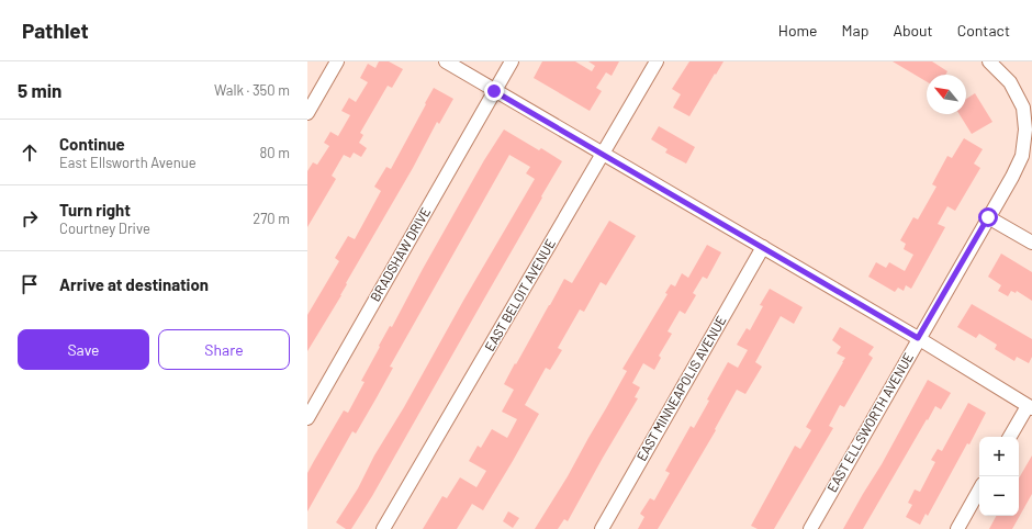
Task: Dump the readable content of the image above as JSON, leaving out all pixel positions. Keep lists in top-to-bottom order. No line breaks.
{"streets":{"street":["BRADSHAW DRIVE","EAST BELOIT AVENUE","EAST MINNEAPOLIS AVENUE","EAST ELLSWORTH AVENUE"]},"north":"top left","page":{"header":"Pathlet","nav":["Home","Map","About","Contact"],"heading":["5 min","Walk · 350 m"],"list":[["Continue","East Ellsworth Avenue","80 m"],["Turn right","Courtney Drive","270 m"],"Arrive at destination"],"buttons":["Save","Share"],"map_buttons":["+","−"]}}
